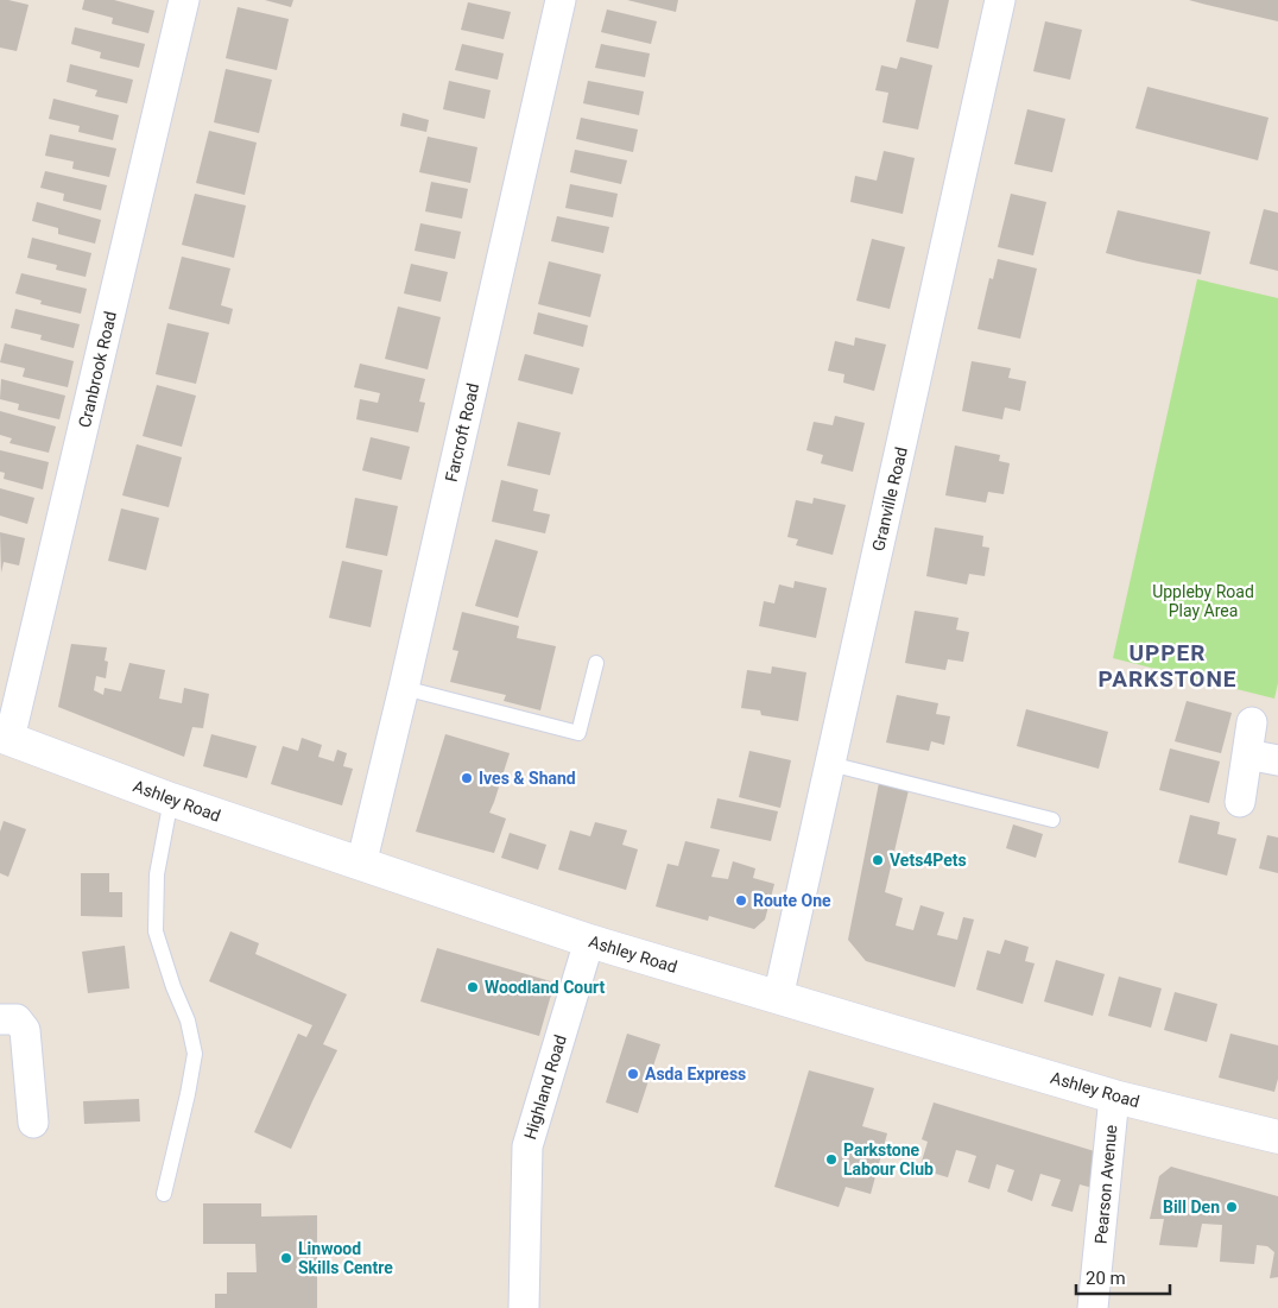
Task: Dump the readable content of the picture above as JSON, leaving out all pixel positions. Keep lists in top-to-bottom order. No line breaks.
{"streets":{"main road":["Ashley Road"],"street":["Cranbrook Road","Farcroft Road","Granville Road","Highland Road","Pearson Avenue"]},"crossings":[["Cranbrook Road","Ashley Road"],["Farcroft Road","Ashley Road"],["Granville Road","Ashley Road"],["Ashley Road","Highland Road"],["Ashley Road","Pearson Avenue"]],"districts":["UPPER PARKSTONE"],"parks":["Uppleby Road Play Area"],"places":["Ives & Shand","Vets4Pets","Route One","Woodland Court","Asda Express","Parkstone Labour Club","Bill Den","Linwood Skills Centre"],"scale_bar":"20 m"}
